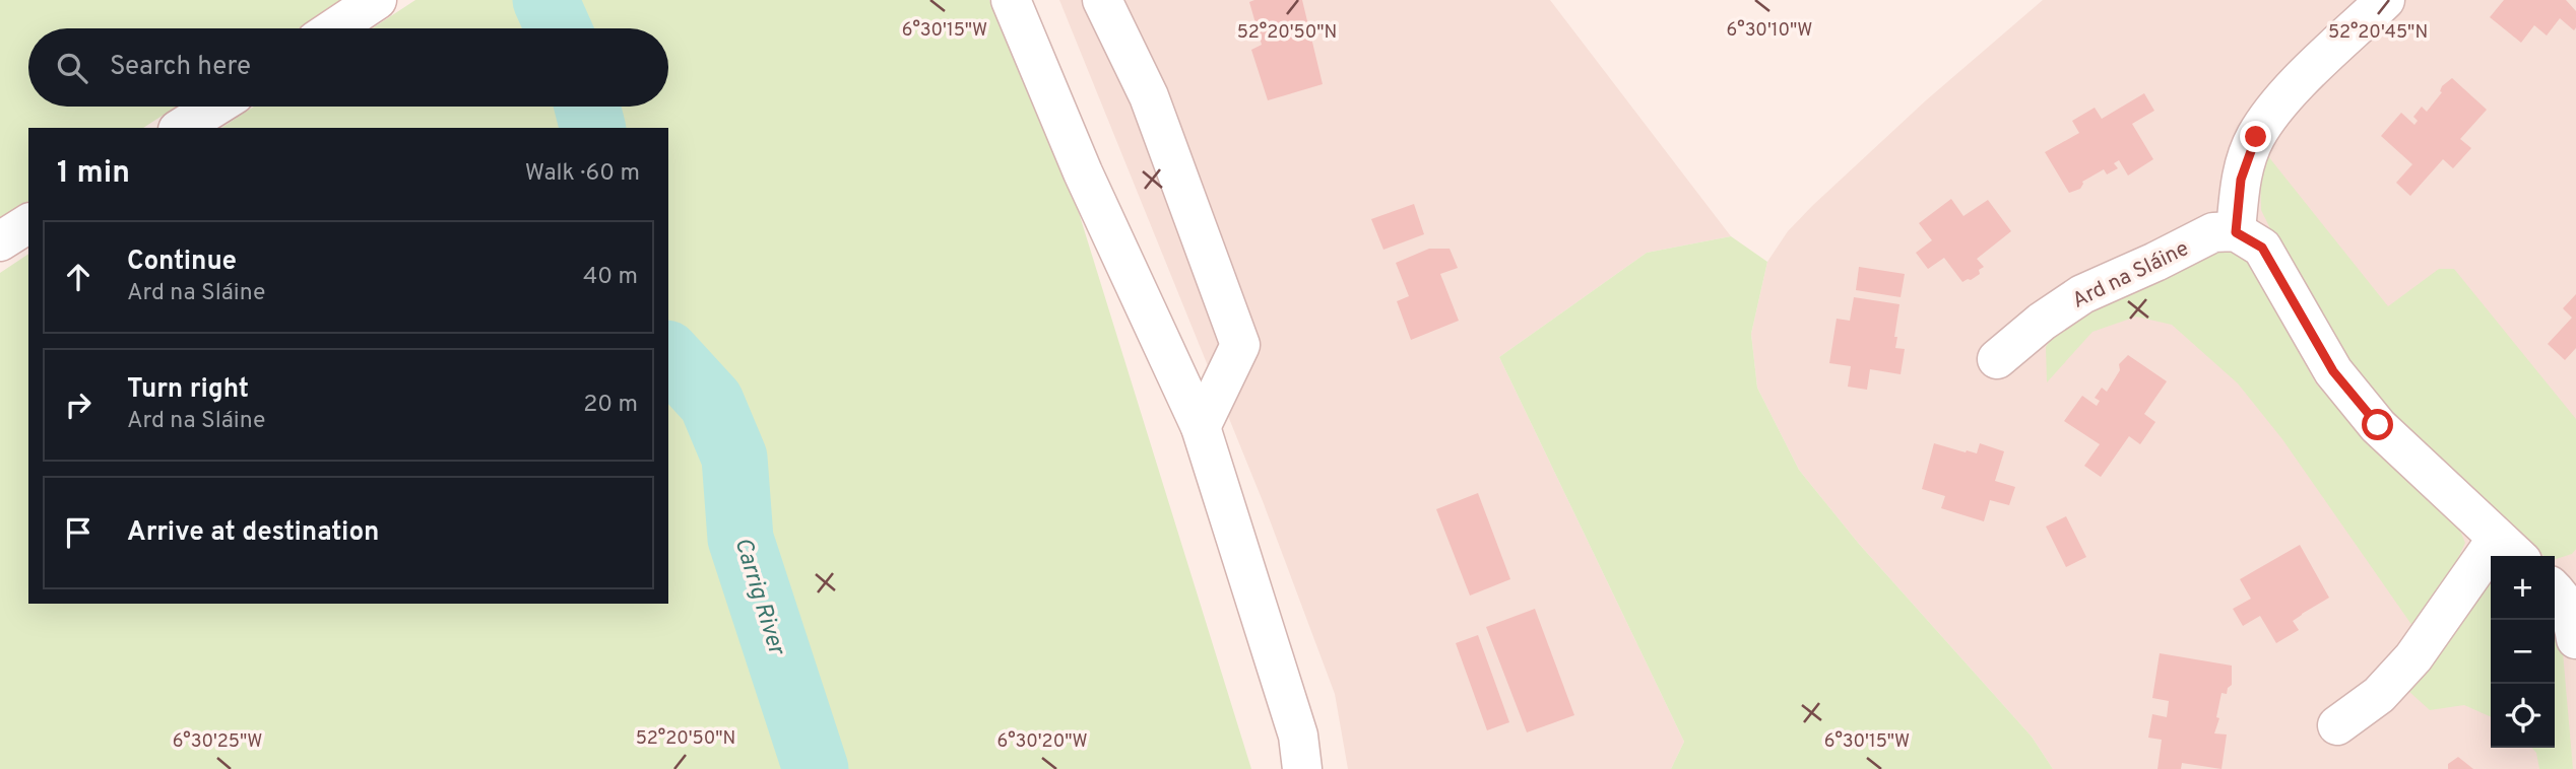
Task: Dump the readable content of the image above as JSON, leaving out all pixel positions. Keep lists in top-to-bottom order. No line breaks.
{"streets":{"street":["Ard na Sláine"]},"water":["Carrig River"],"page":{"search":"Search here","heading":["1 min","Walk · 60 m"],"list":[["Continue","Ard na Sláine","40 m"],["Turn right","Ard na Sláine","20 m"],"Arrive at destination"],"map_buttons":["+","−"]},"coordinates":["6°30'15\"W","6°30'10\"W","52°20'50\"N","52°20'45\"N","6°30'25\"W","6°30'20\"W"]}
